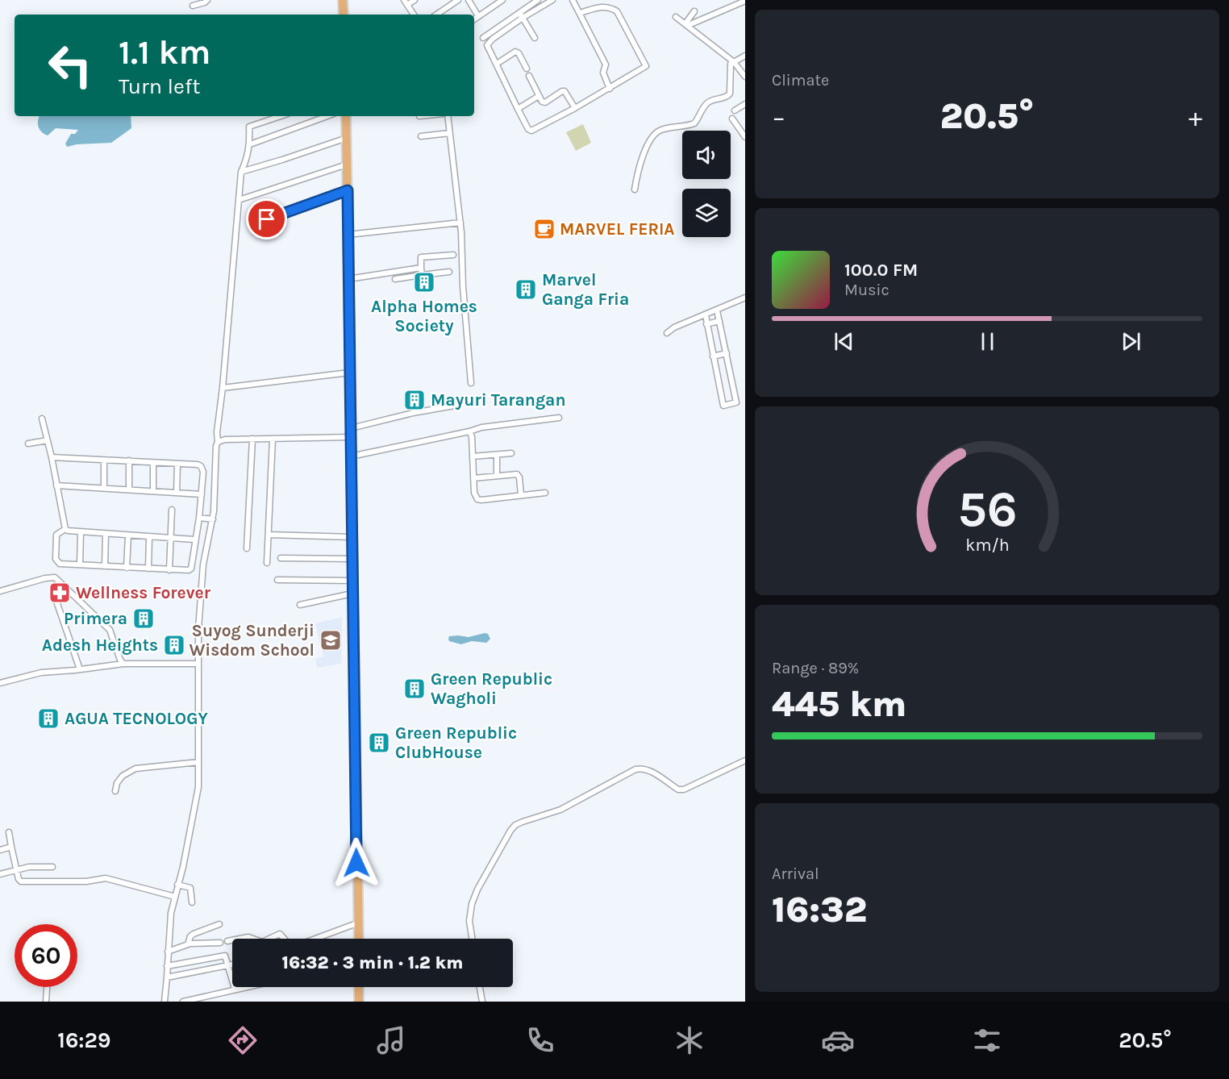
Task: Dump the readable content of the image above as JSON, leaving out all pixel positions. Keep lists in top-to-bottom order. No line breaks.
{"places":{"cafe":["MARVEL FERIA"],"building":["Alpha Homes Society","Marvel Ganga Fria","Mayuri Tarangan","Primera","Adesh Heights","Green Republic Wagholi","AGUA TECNOLOGY","Green Republic ClubHouse"],"pharmacy":["Wellness Forever"],"school or university":["Suyog Sunderji Wisdom School"]},"page":{"tile":["Climate",["Range · 89%","445 km"],["Arrival","16:32"]],"turn":["1.1 km","Turn left"],"heat":["−","20.5°","+"],"song":["100.0 FM","Music"],"limit":"60","trip":"16:32 · 3 min · 1.2 km","tabs":["16:29","20.5°"],"gauge":["56","km/h"]}}
